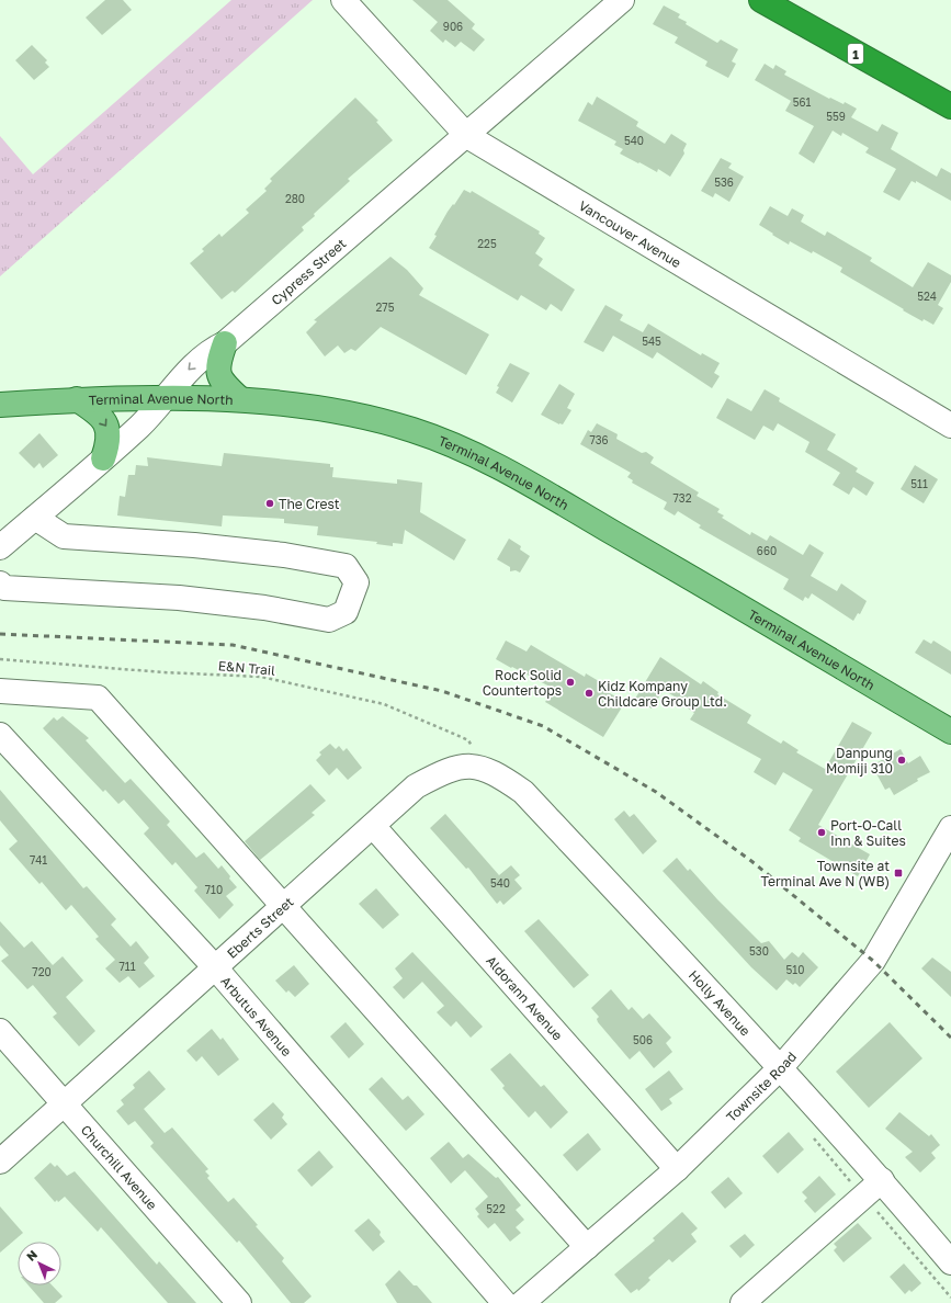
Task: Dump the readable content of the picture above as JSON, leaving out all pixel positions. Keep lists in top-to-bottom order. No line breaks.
{"streets":{"highway":["1"],"main road":["Terminal Avenue North"],"street":["Vancouver Avenue","Cypress Street","Eberts Street","Aldorann Avenue","Holly Avenue","Arbutus Avenue","Townsite Road","Churchill Avenue"],"path":["E&N Trail"]},"crossings":[["Vancouver Avenue","Cypress Street"],["Cypress Street","Terminal Avenue North"],["E&N Trail","Eberts Street"],["E&N Trail","Holly Avenue"],["Eberts Street","Aldorann Avenue"],["Eberts Street","Holly Avenue"],["Eberts Street","Arbutus Avenue"],["Eberts Street","Churchill Avenue"],["Aldorann Avenue","Townsite Road"],["Holly Avenue","Townsite Road"]],"places":{"other":["The Crest","Rock Solid Countertops","Kidz Kompany Childcare Group Ltd.","Danpung Momiji 310","Port-O-Call Inn & Suites"],"transit":["Townsite at Terminal Ave N (WB)"]},"house_numbers":["906","561","559","540","536","280","225","524","275","545","736","511","732","660","741","540","710","530","711","510","720","506","522"],"north":"top left"}
